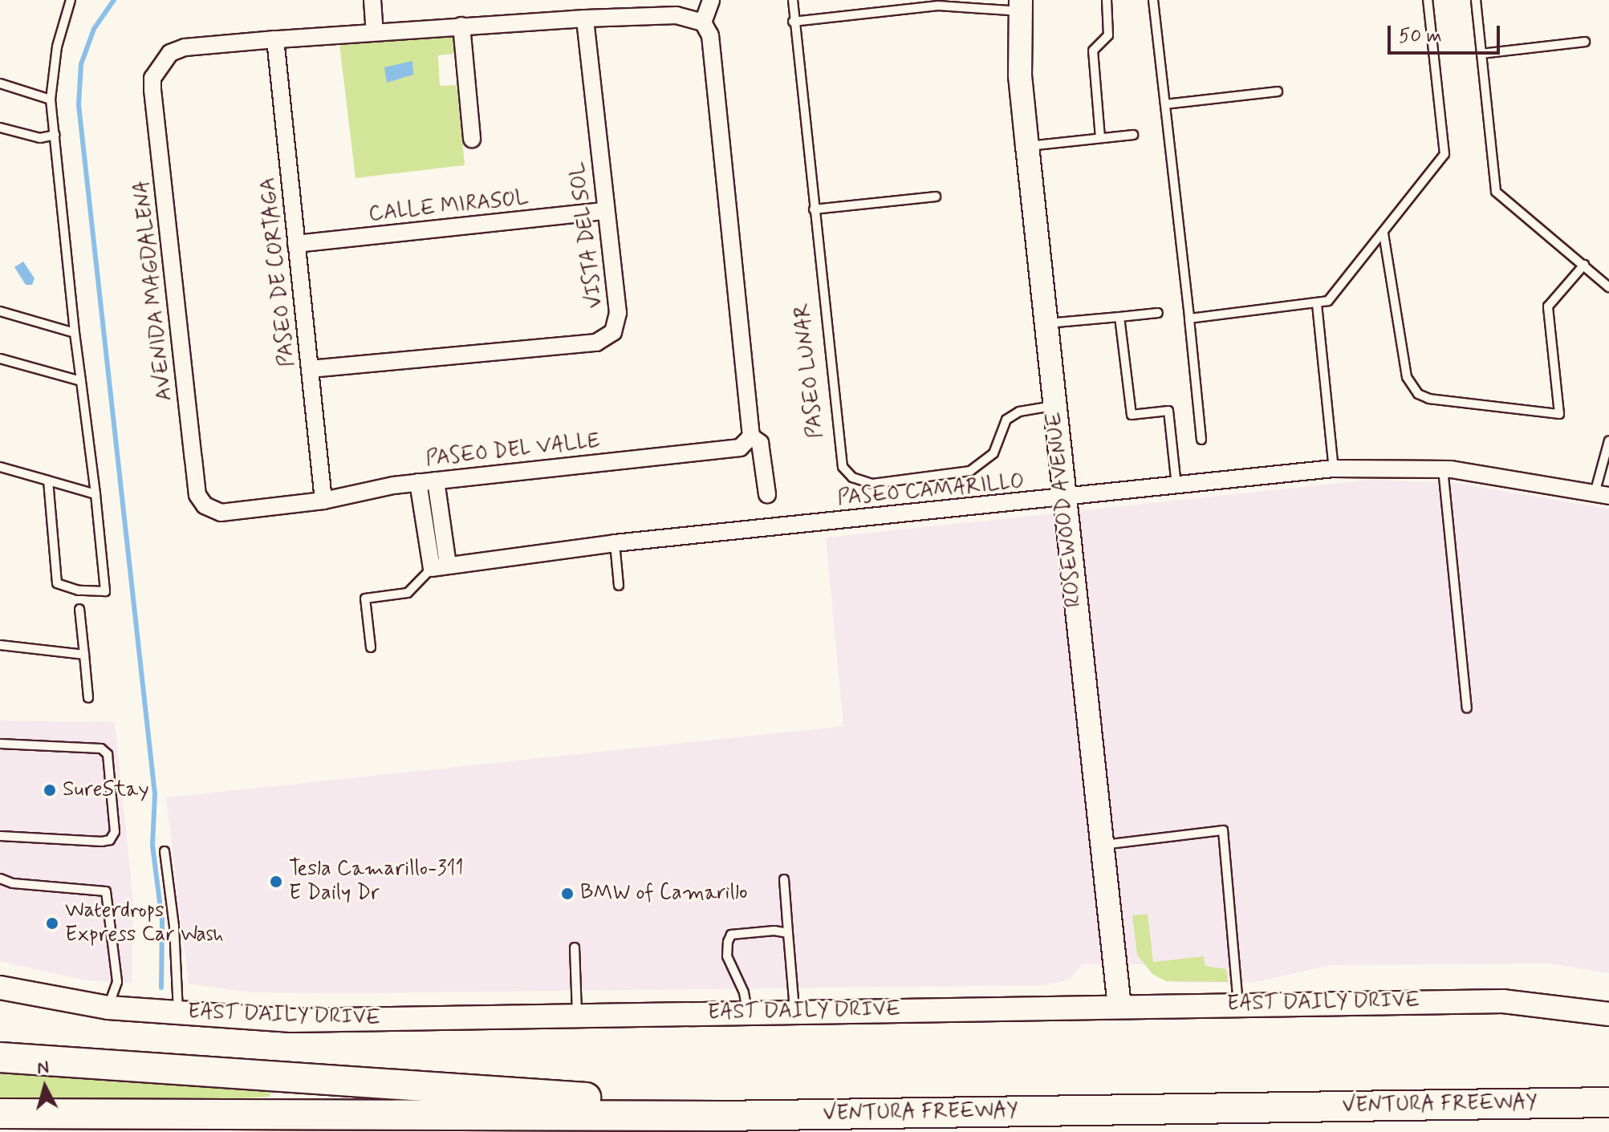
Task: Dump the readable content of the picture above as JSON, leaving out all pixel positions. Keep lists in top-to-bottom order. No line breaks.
{"streets":{"highway":["VENTURA FREEWAY"],"main road":["ROSEWOOD AVENUE","EAST DAILY DRIVE"],"street":["CALLE MIRASOL","VISTA DEL SOL","PASEO DE CORTAGA","AVENIDA MAGDALENA","PASEO DEL VALLE","PASEO CAMARILLO"],"lane":["PASEO LUNAR"]},"crossings":[["CALLE MIRASOL","VISTA DEL SOL"],["CALLE MIRASOL","PASEO DE CORTAGA"],["VISTA DEL SOL","PASEO DE CORTAGA"],["PASEO DE CORTAGA","AVENIDA MAGDALENA"],["PASEO DE CORTAGA","PASEO DEL VALLE"],["AVENIDA MAGDALENA","PASEO DEL VALLE"],["PASEO LUNAR","ROSEWOOD AVENUE"],["PASEO CAMARILLO","ROSEWOOD AVENUE"],["ROSEWOOD AVENUE","EAST DAILY DRIVE"]],"places":["SureStay","Tesla Camarillo-311 E Daily Dr","BMW of Camarillo","Waterdrops Express Car Wash"],"scale_bar":"50 m","north":"top"}
